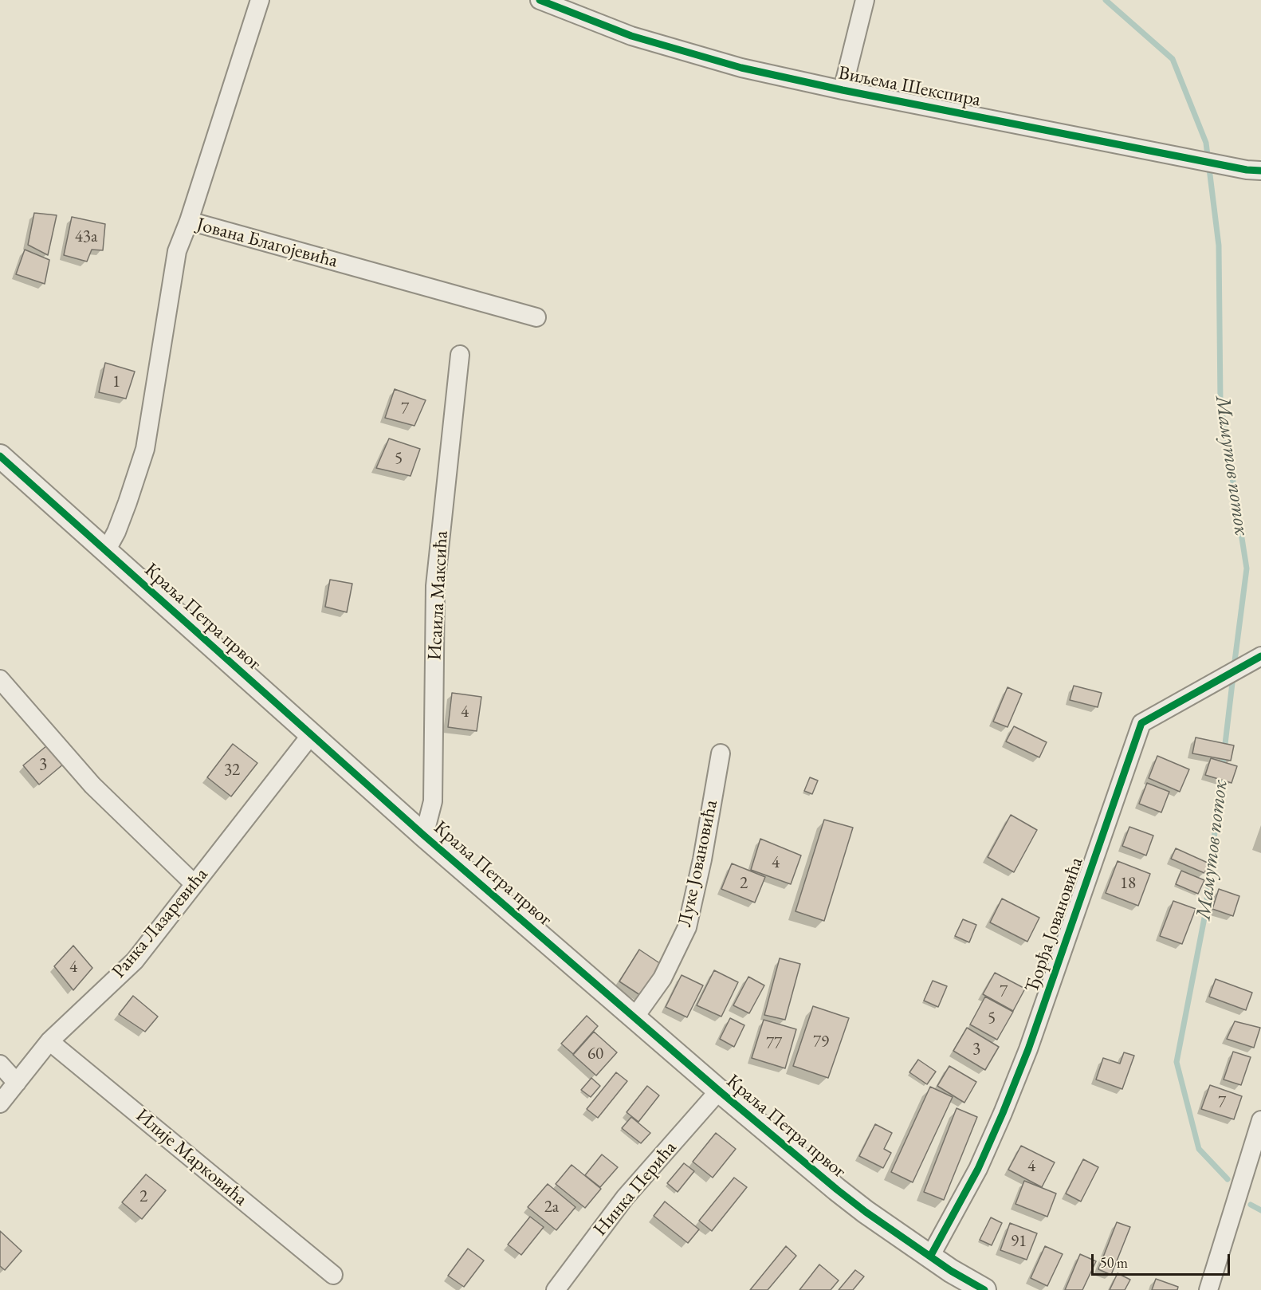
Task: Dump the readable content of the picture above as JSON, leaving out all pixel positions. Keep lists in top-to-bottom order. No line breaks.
{"streets":{"street":["Виљема Шекспира","Јована Благојевића","Исаила Максића","Краља Петра првог","Луке Јовановића","Ранка Лазаревића","Ђорђа Јовановића","Илије Марковића","Нинка Перића"]},"crossings":[["Јована Благојевића","Краља Петра првог"],["Исаила Максића","Краља Петра првог"],["Краља Петра првог","Луке Јовановића"],["Краља Петра првог","Ранка Лазаревића"],["Краља Петра првог","Ђорђа Јовановића"],["Краља Петра првог","Нинка Перића"],["Ранка Лазаревића","Илије Марковића"]],"water":["Мамутов поток"],"house_numbers":["43a","1","7","5","4","3","32","4","2","18","4","7","5","79","77","3","60","7","4","2","2a","91"],"scale_bar":"50 m"}
